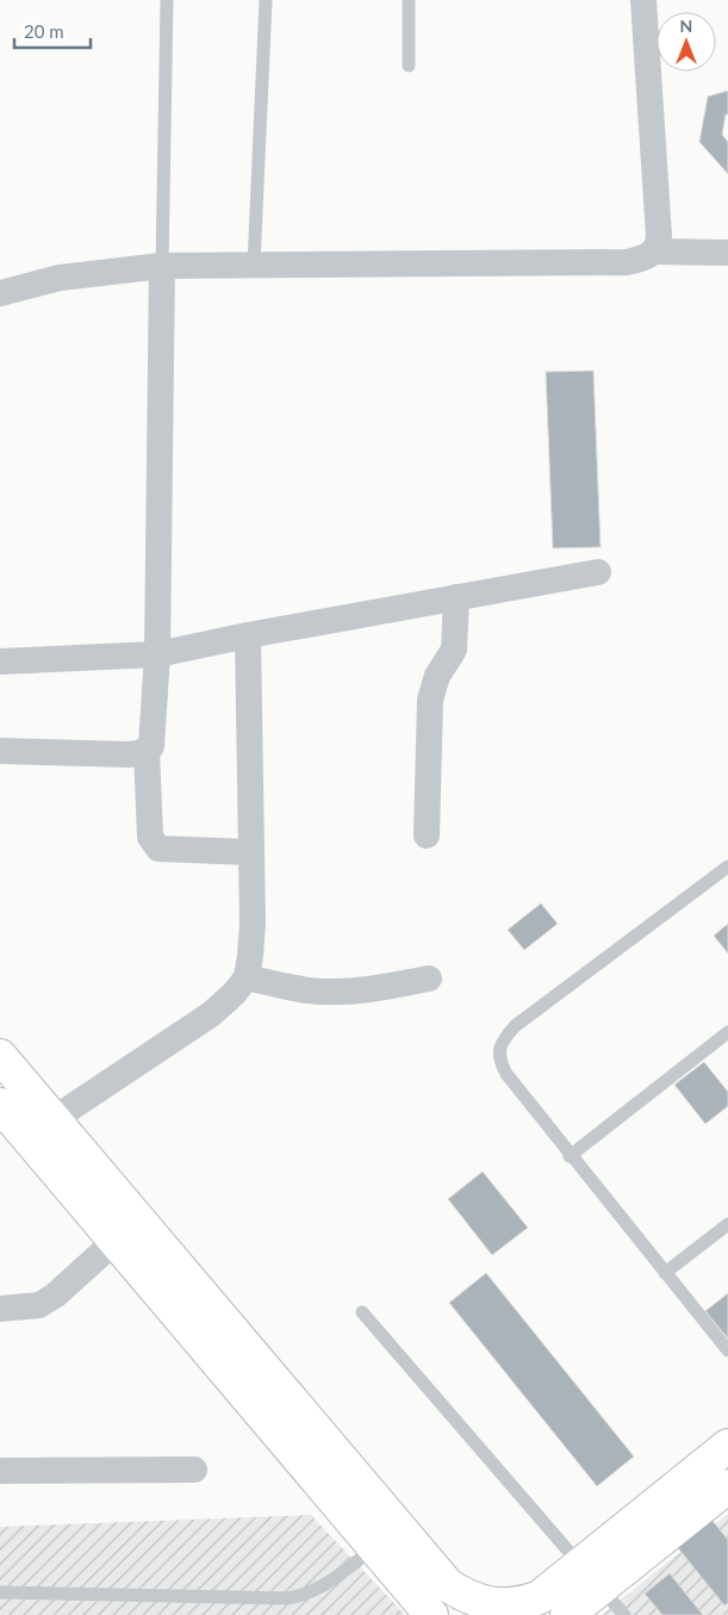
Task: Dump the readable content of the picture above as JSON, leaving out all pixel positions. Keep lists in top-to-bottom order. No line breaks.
{"scale_bar":"20 m","north":"top"}
